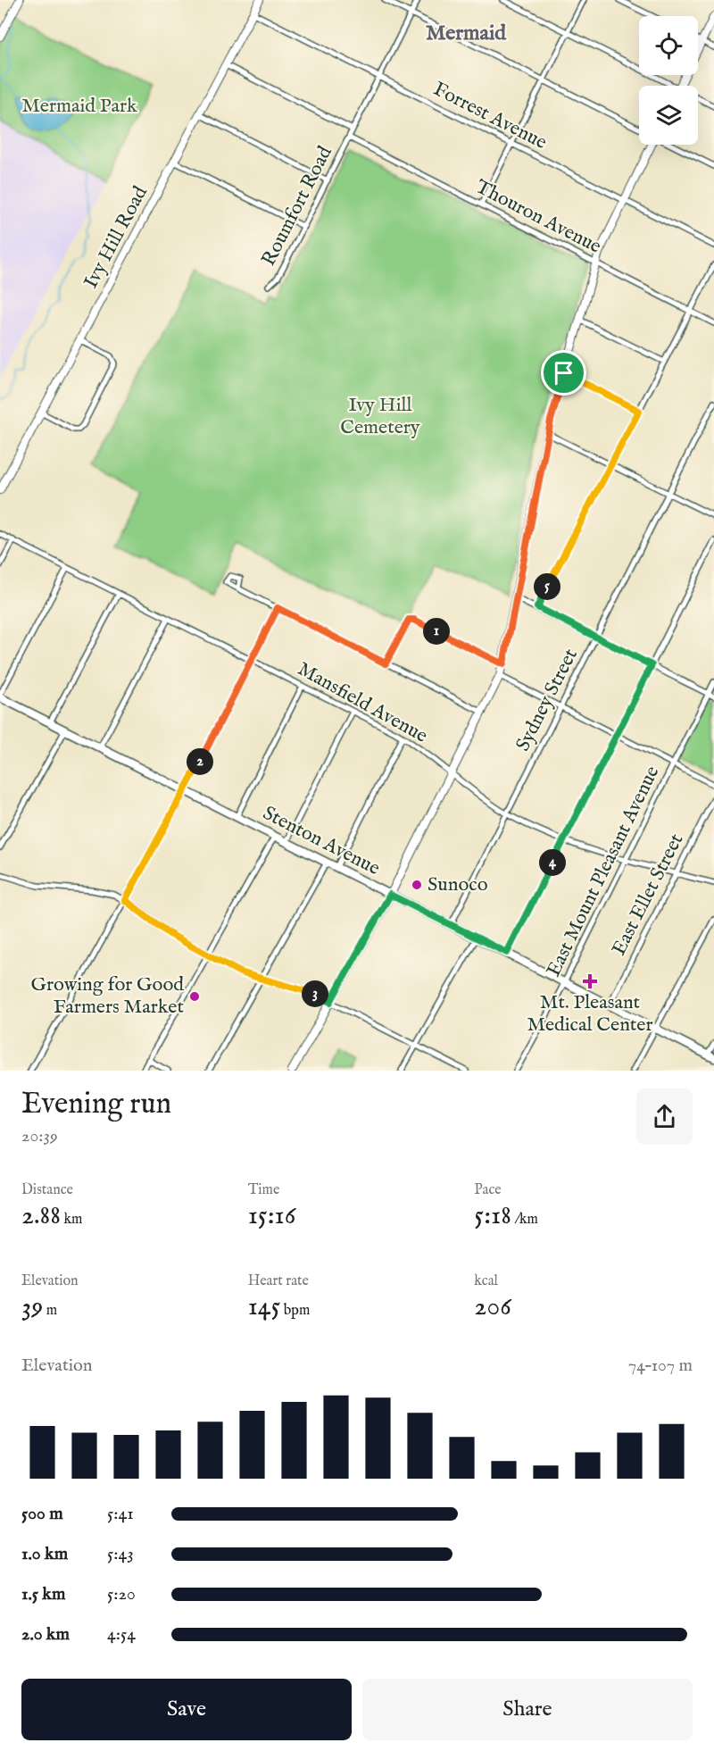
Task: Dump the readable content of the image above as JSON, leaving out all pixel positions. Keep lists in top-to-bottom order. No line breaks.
{"streets":{"main road":["Ivy Hill Road","Stenton Avenue"],"street":["Forrest Avenue","Roumfort Road","Thouron Avenue","Sydney Street","Mansfield Avenue","East Mount Pleasant Avenue","East Ellet Street"]},"crossings":[["Forrest Avenue","Roumfort Road"],["Forrest Avenue","Ivy Hill Road"],["Roumfort Road","Thouron Avenue"],["Sydney Street","Mansfield Avenue"],["Sydney Street","Stenton Avenue"],["Mansfield Avenue","East Mount Pleasant Avenue"],["Mansfield Avenue","East Ellet Street"],["Stenton Avenue","East Mount Pleasant Avenue"],["Stenton Avenue","East Ellet Street"]],"districts":["Mermaid"],"parks":["Mermaid Park","Ivy Hill Cemetery"],"places":{"other":["Sunoco","Growing for Good Farmers Market"],"health":["Mt. Pleasant Medical Center"]},"page":{"pins":["5","1","2","4","3"],"heading":["Evening run","20:39"],"stats":[["Distance","2.88 km"],["Time","15:16"],["Pace","5:18 /km"],["Elevation","39 m"],["Heart rate","145 bpm"],["kcal","206"]],"chart":["Elevation","74–107 m"],"list":[{"name":"500 m","note":"5:41"},{"name":"1.0 km","note":"5:43"},{"name":"1.5 km","note":"5:20"},{"name":"2.0 km","note":"4:54"}],"buttons":["Save","Share"]}}
